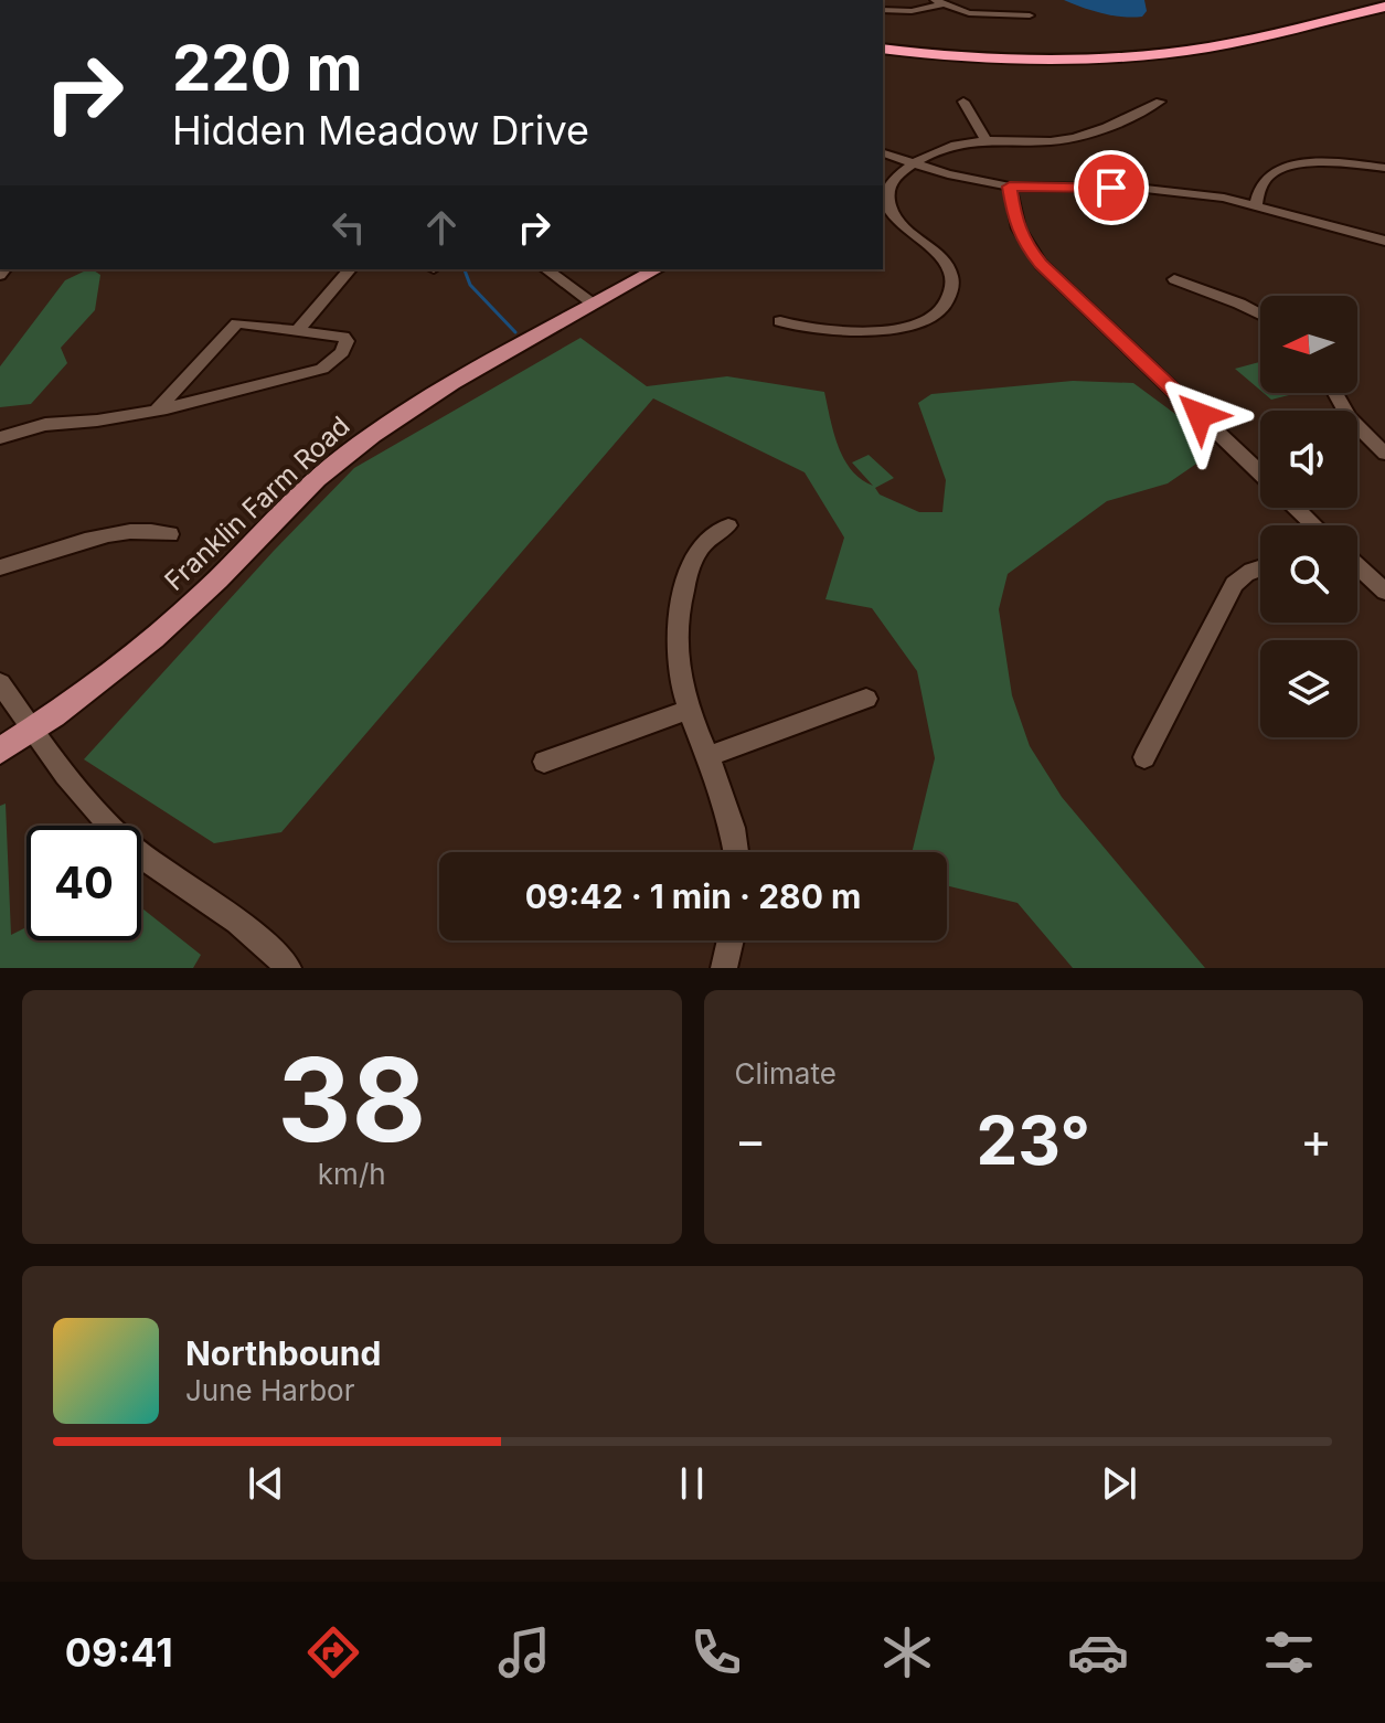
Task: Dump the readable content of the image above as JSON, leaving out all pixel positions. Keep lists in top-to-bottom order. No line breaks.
{"streets":{"main road":["Franklin Farm Road"]},"north":"left","page":{"turn":["220 m","Hidden Meadow Drive"],"limit":"40","trip":"09:42 · 1 min · 280 m","tile":[["38","km/h"],"Climate"],"heat":["−","23°","+"],"song":["Northbound","June Harbor"],"tabs":"09:41"}}
